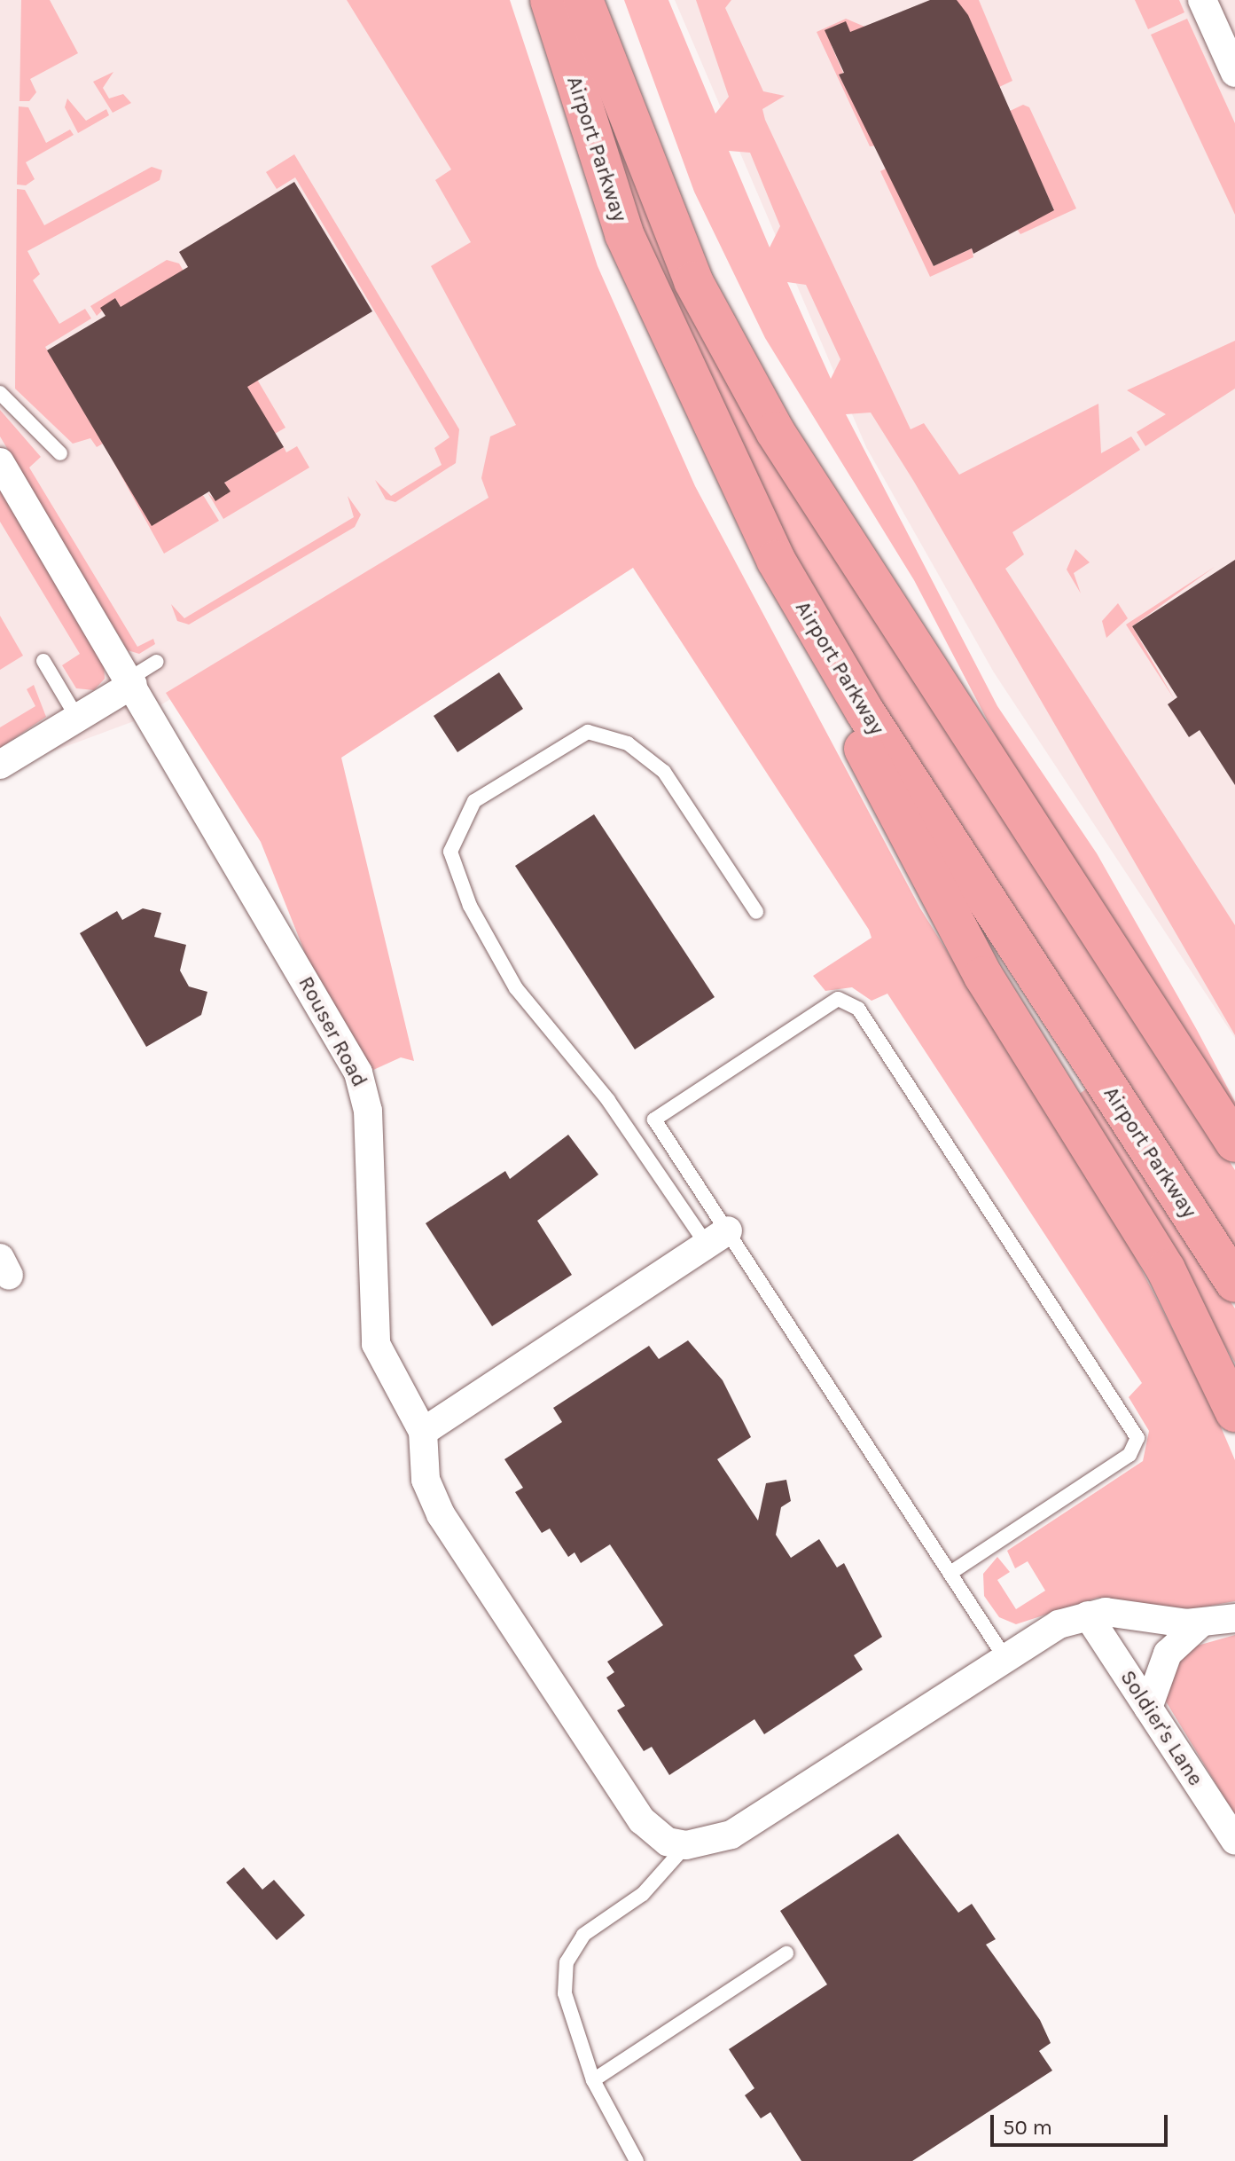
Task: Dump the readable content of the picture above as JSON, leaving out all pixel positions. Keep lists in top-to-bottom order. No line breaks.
{"streets":{"highway":["Airport Parkway"],"street":["Rouser Road","Soldier's Lane"]},"scale_bar":"50 m"}
